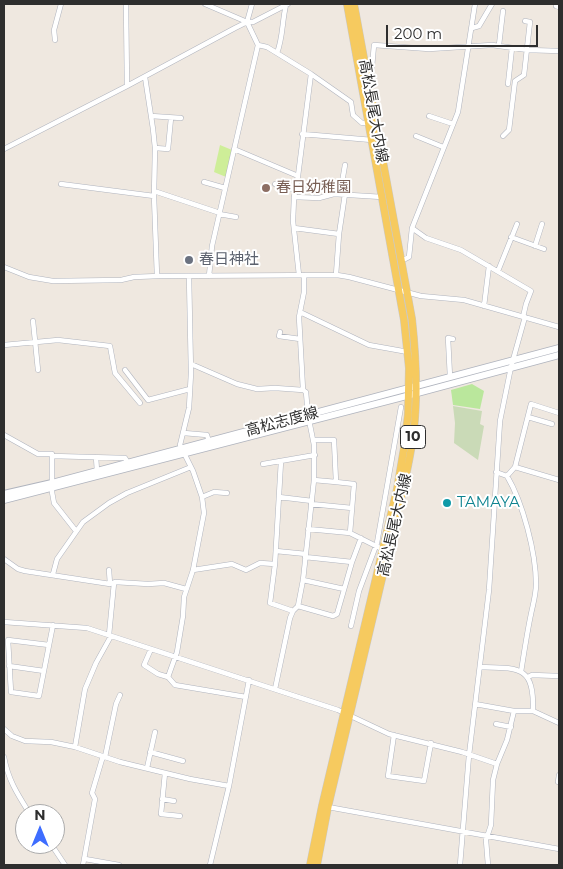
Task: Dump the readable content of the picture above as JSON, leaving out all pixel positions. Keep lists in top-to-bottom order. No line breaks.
{"streets":{"main road":["高松長尾大内線","高松志度線","10"]},"crossings":[["高松長尾大内線","高松志度線"]],"places":["春日幼稚園","春日神社","TAMAYA"],"scale_bar":"200 m","north":"top"}
